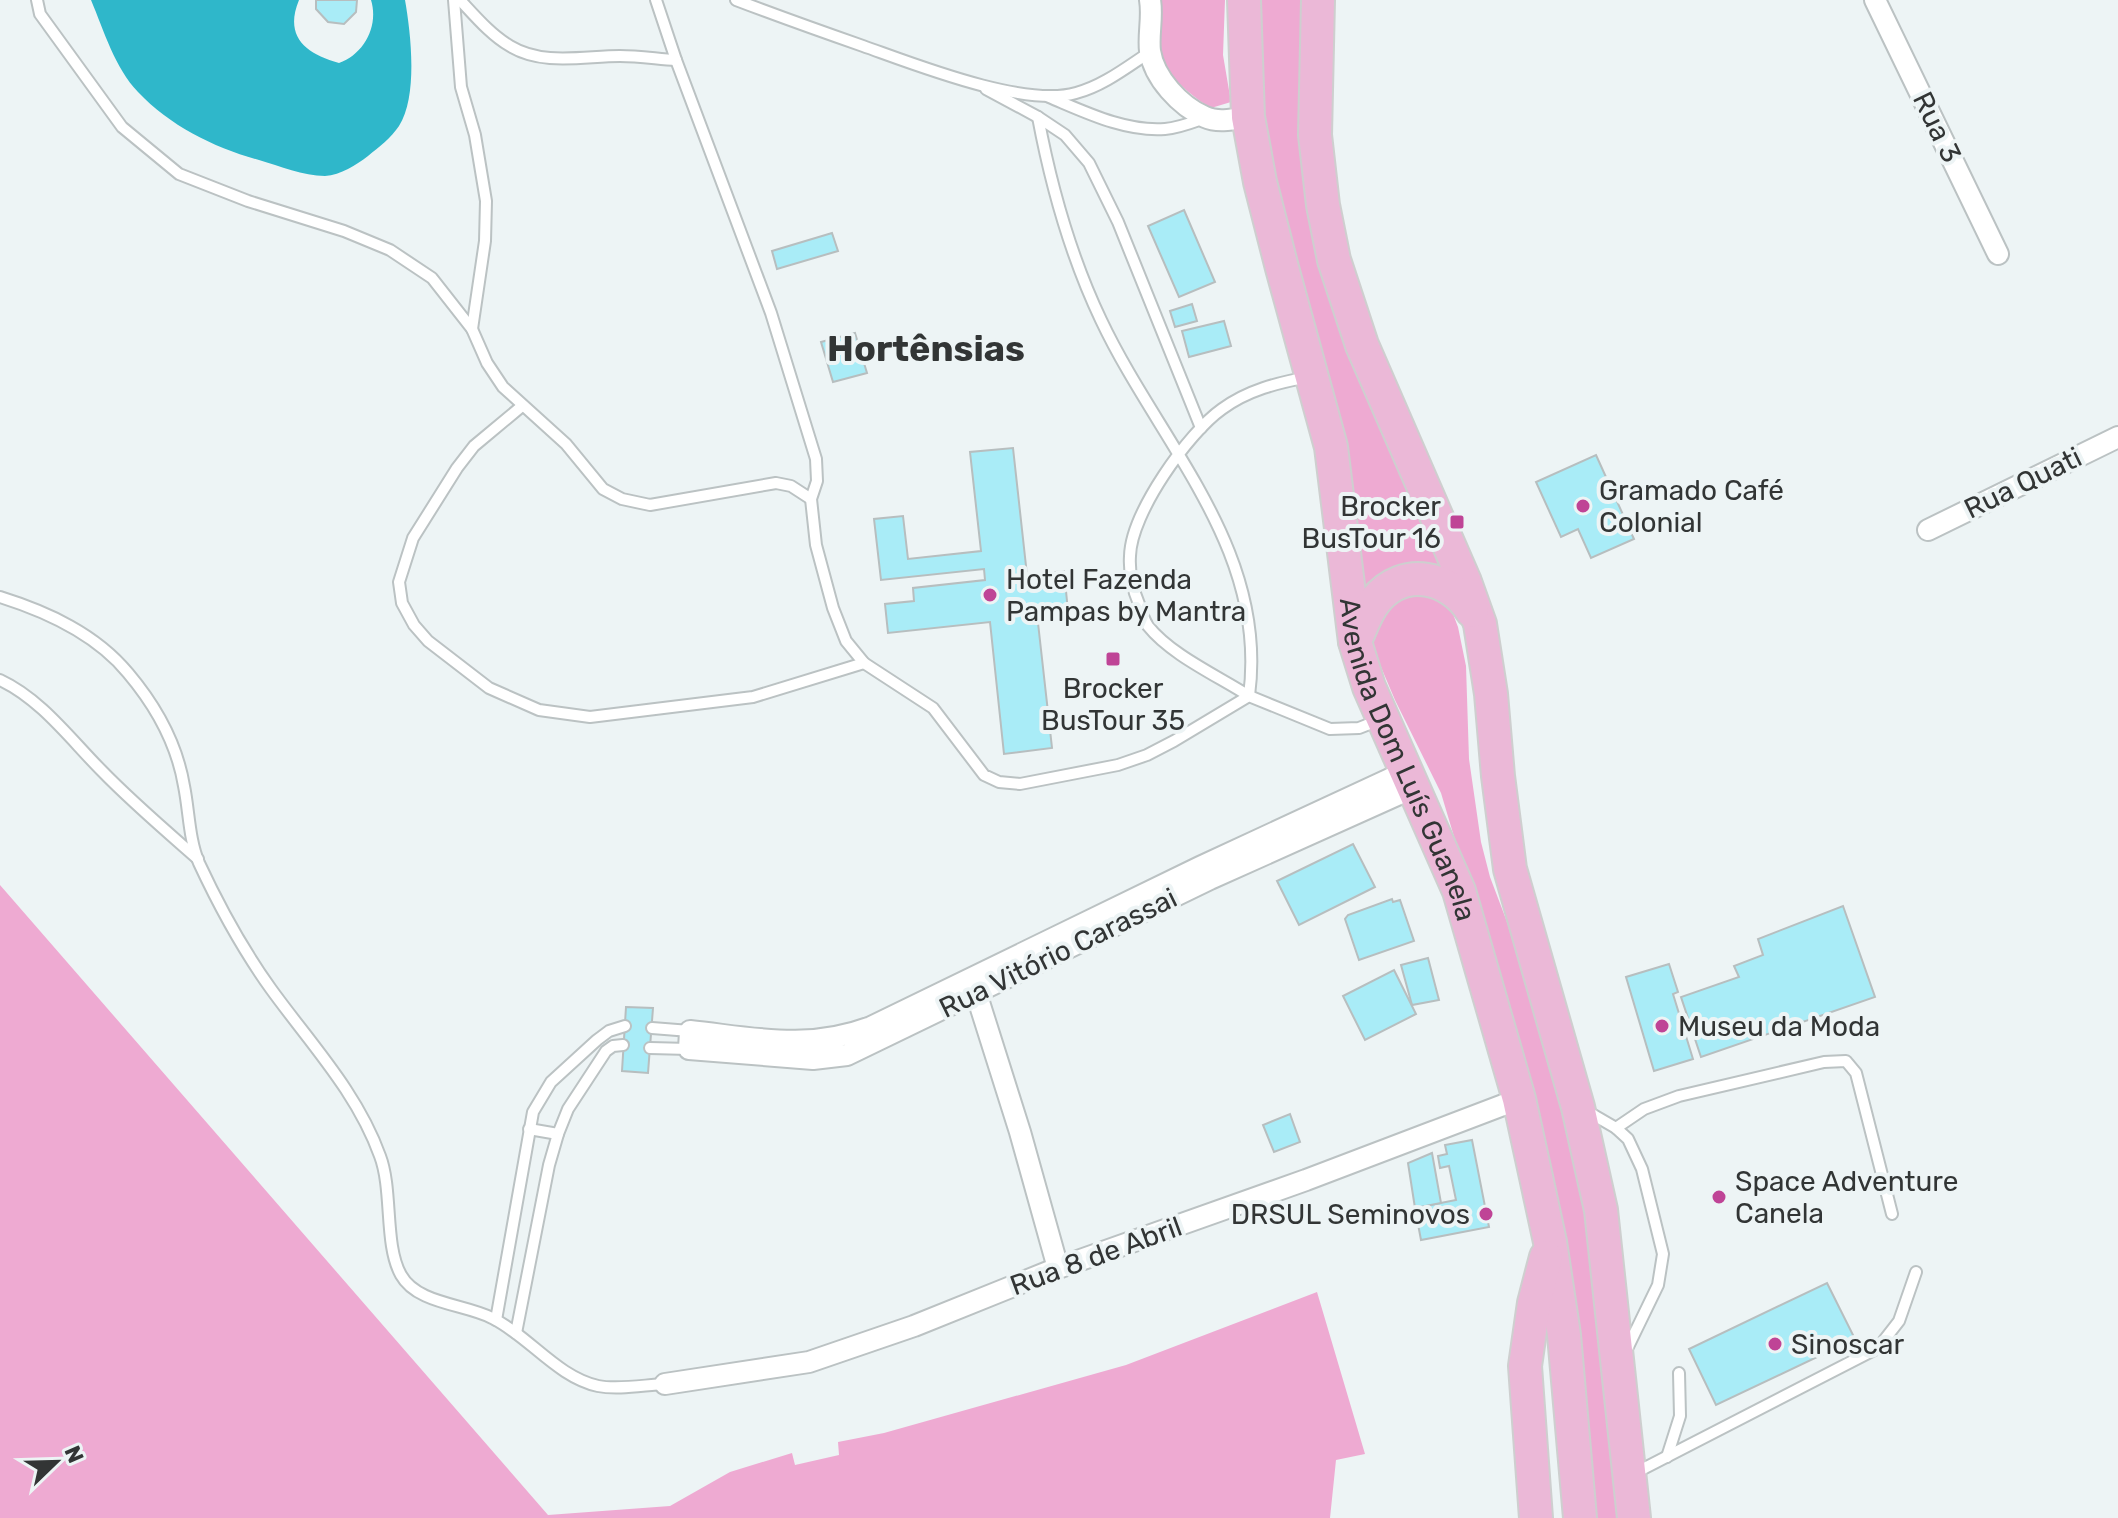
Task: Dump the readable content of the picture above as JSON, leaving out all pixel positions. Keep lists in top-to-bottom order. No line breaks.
{"streets":{"main road":["Avenida Dom Luís Guanela"],"street":["Rua 3","Rua Quati","Rua Vitório Carassai","Rua 8 de Abril"]},"crossings":[["Avenida Dom Luís Guanela","Rua Vitório Carassai"],["Avenida Dom Luís Guanela","Rua 8 de Abril"]],"districts":["Hortênsias"],"places":{"other":["Gramado Café Colonial","Hotel Fazenda Pampas by Mantra","Museu da Moda","Space Adventure Canela","DRSUL Seminovos","Sinoscar"],"transit":["Brocker BusTour 16","Brocker BusTour 35"]},"north":"top right"}
